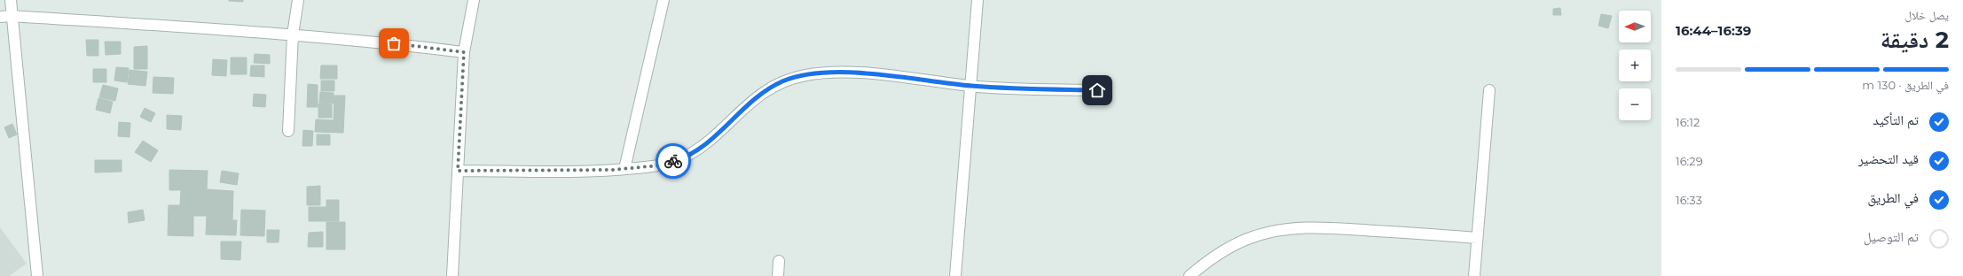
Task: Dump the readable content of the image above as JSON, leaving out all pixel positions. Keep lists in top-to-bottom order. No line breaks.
{"north":"left","page":{"heading":["2 دقيقة","يصل خلال","16:39–16:44"],"map_buttons":["+","−"],"bar":"في الطريق · 130 m","list":[["تم التأكيد","16:12"],["قيد التحضير","16:29"],["في الطريق","16:33"],"تم التوصيل"]}}
